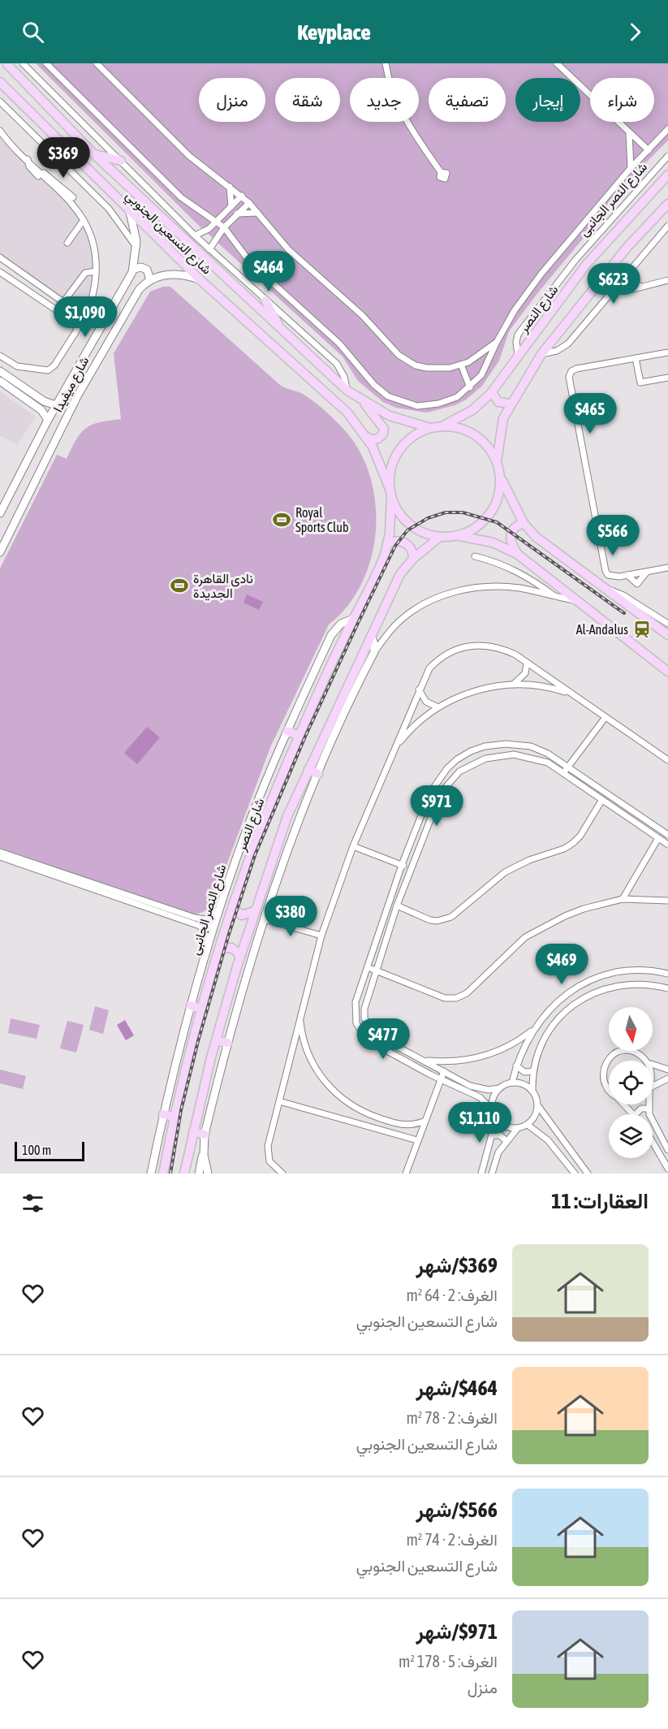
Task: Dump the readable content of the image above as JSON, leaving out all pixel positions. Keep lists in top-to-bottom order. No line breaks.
{"streets":{"main road":["شارع التسعين الجنوبي","شارع النصر"],"street":["شارع النصر الجانبى","شارع ميفيدا"]},"crossings":[["شارع النصر الجانبى","شارع النصر"],["شارع التسعين الجنوبي","شارع النصر"],["شارع التسعين الجنوبي","شارع ميفيدا"]],"places":{"sports":["Royal Sports Club","نادى القاهرة الجديدة"],"station":["Al-Andalus"]},"scale_bar":"100 m","north":"bottom","page":{"header":"Keyplace","chip":["شراء","إيجار","تصفية","جديد","شقة","منزل"],"price":["$369","$464","$623","$1,090","$465","$566","$971","$380","$469","$477","$1,110"],"scale":"100 m","heading":"العقارات: 11","list":[{"name":"$369/شهر","note":"الغرف: 2 · 64 m² · شارع التسعين الجنوبي"},{"name":"$464/شهر","note":"الغرف: 2 · 78 m² · شارع التسعين الجنوبي"},{"name":"$566/شهر","note":"الغرف: 2 · 74 m² · شارع التسعين الجنوبي"},{"name":"$971/شهر","note":"الغرف: 5 · 178 m² · منزل"}]}}
